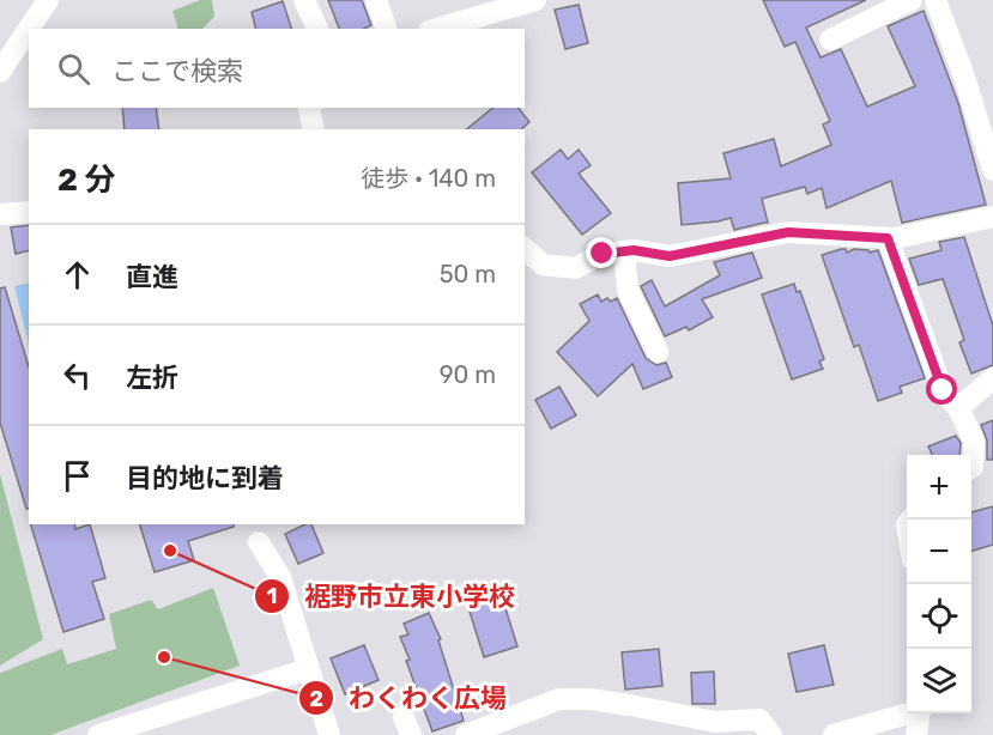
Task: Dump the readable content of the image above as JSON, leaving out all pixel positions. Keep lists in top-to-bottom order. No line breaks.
{"places":["裾野市立東小学校","わくわく広場"],"page":{"search":"ここで検索","heading":["2 分","徒歩 · 140 m"],"list":[["直進","50 m"],["左折","90 m"],"目的地に到着"],"map_buttons":["+","−"]}}
